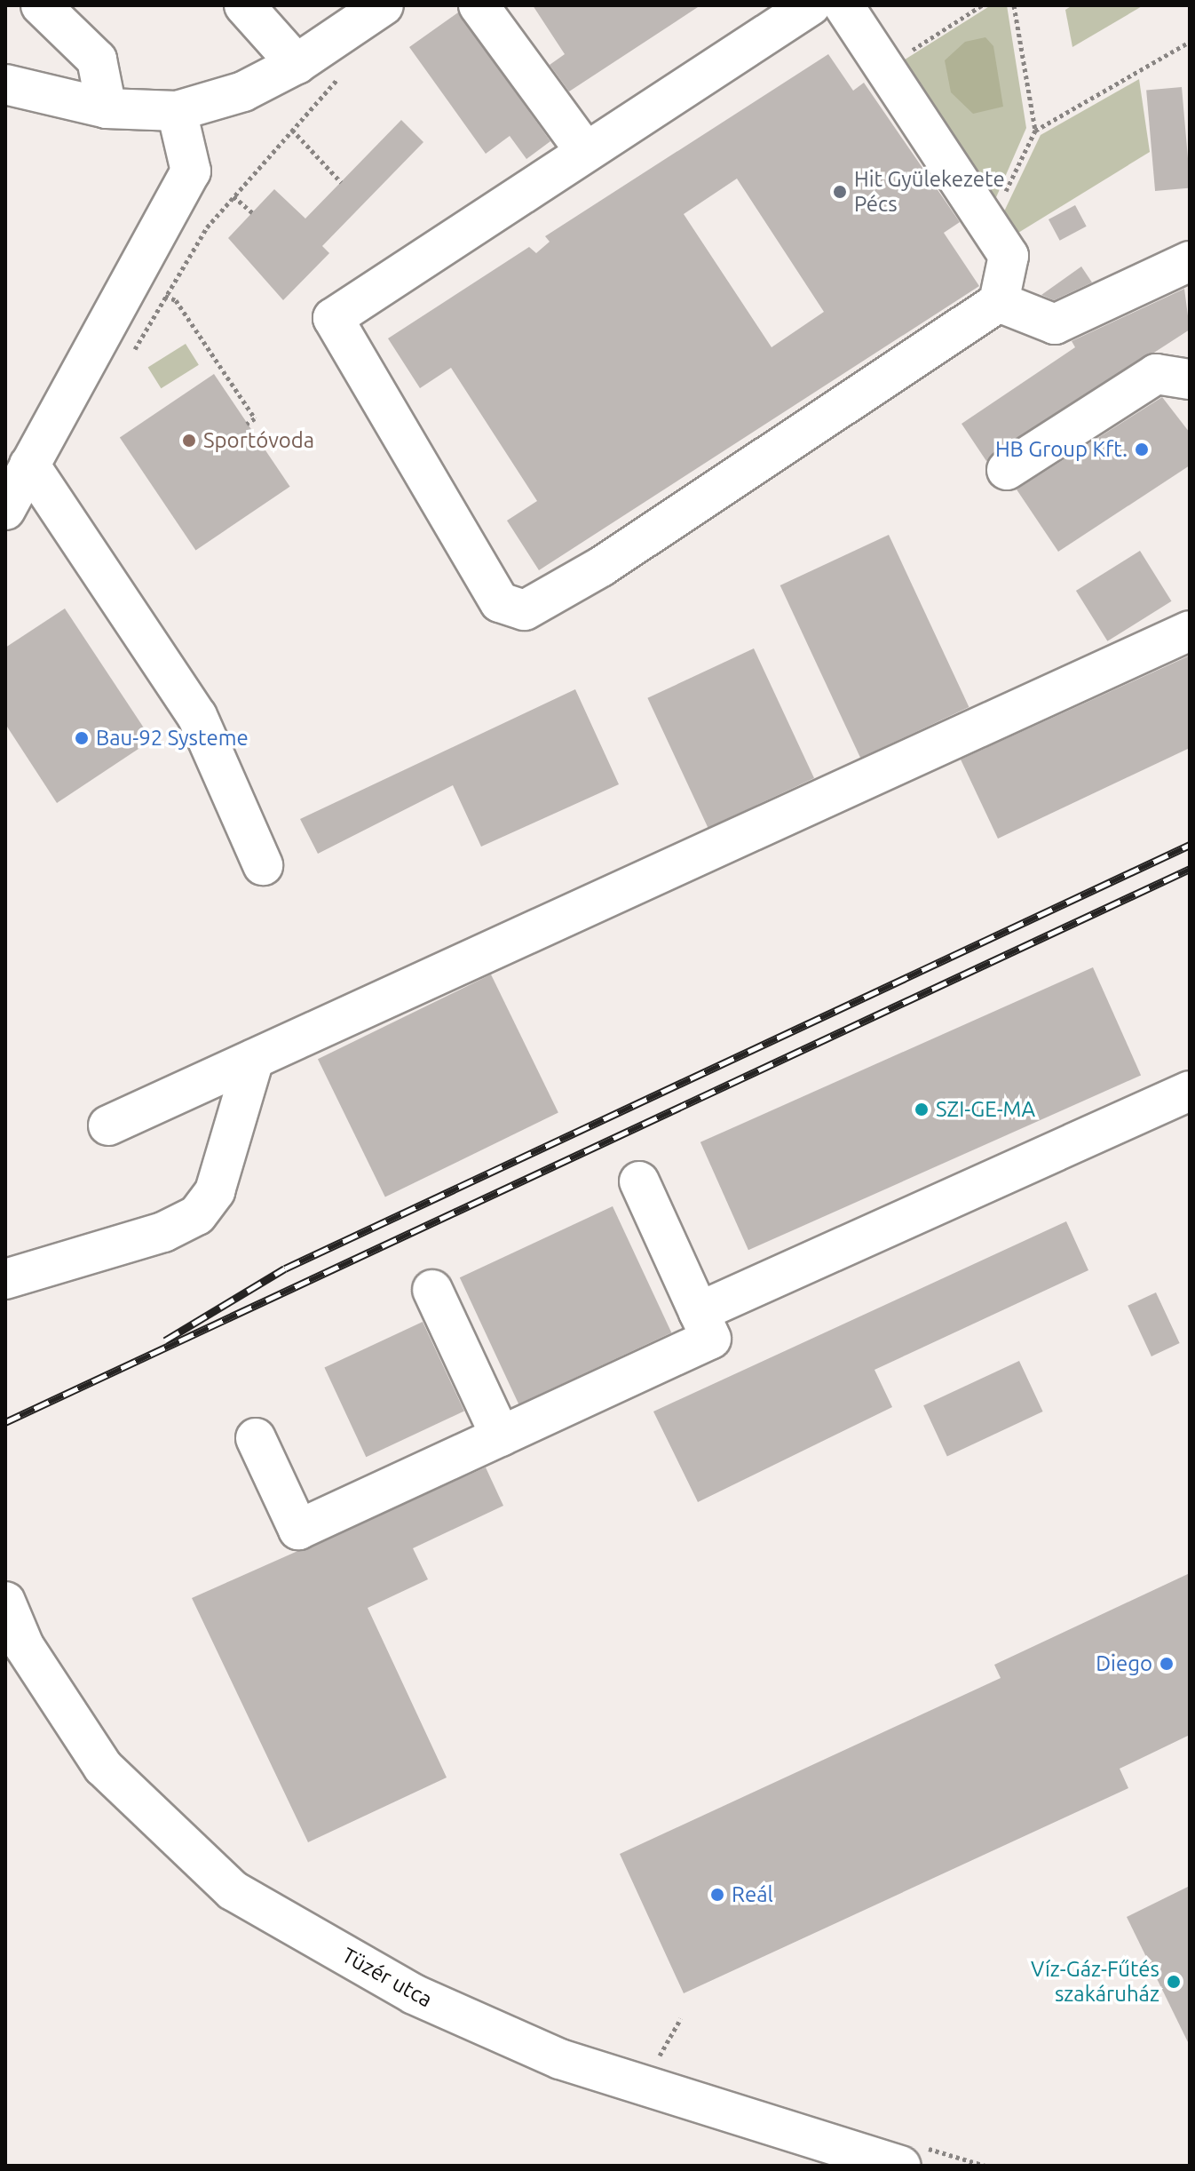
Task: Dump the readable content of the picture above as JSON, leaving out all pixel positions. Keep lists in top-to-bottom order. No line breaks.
{"streets":{"street":["Tüzér utca"]},"places":["Hit Gyülekezete Pécs","Sportóvoda","HB Group Kft.","Bau-92 Systeme","SZI-GE-MA","Diego","Reál","Víz-Gáz-Fűtés szakáruház"]}
